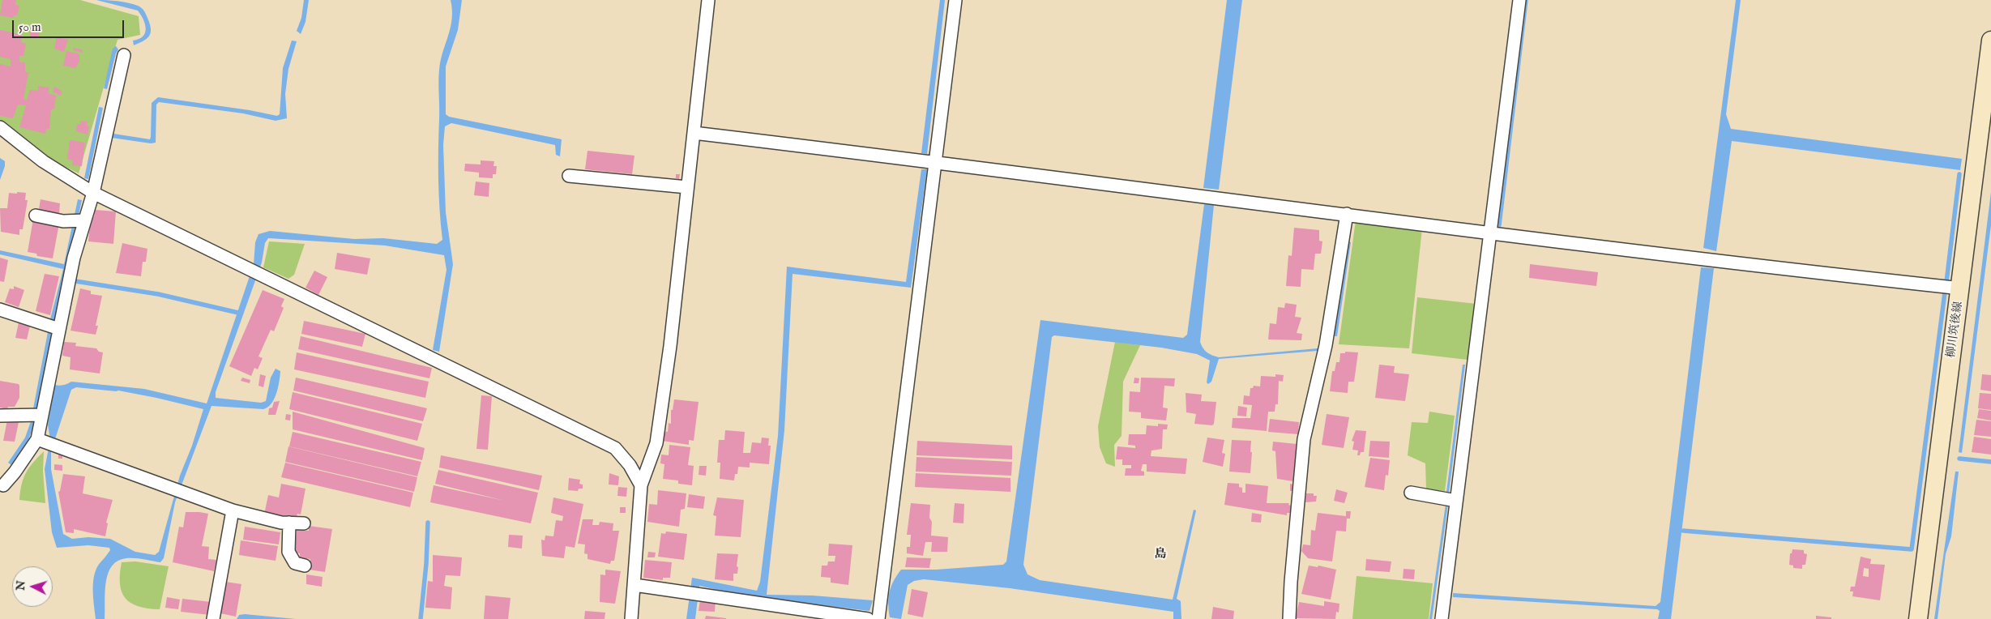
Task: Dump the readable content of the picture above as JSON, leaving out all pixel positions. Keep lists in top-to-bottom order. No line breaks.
{"streets":{"main road":["柳川筑後線"]},"districts":["島"],"scale_bar":"50 m","north":"left"}
